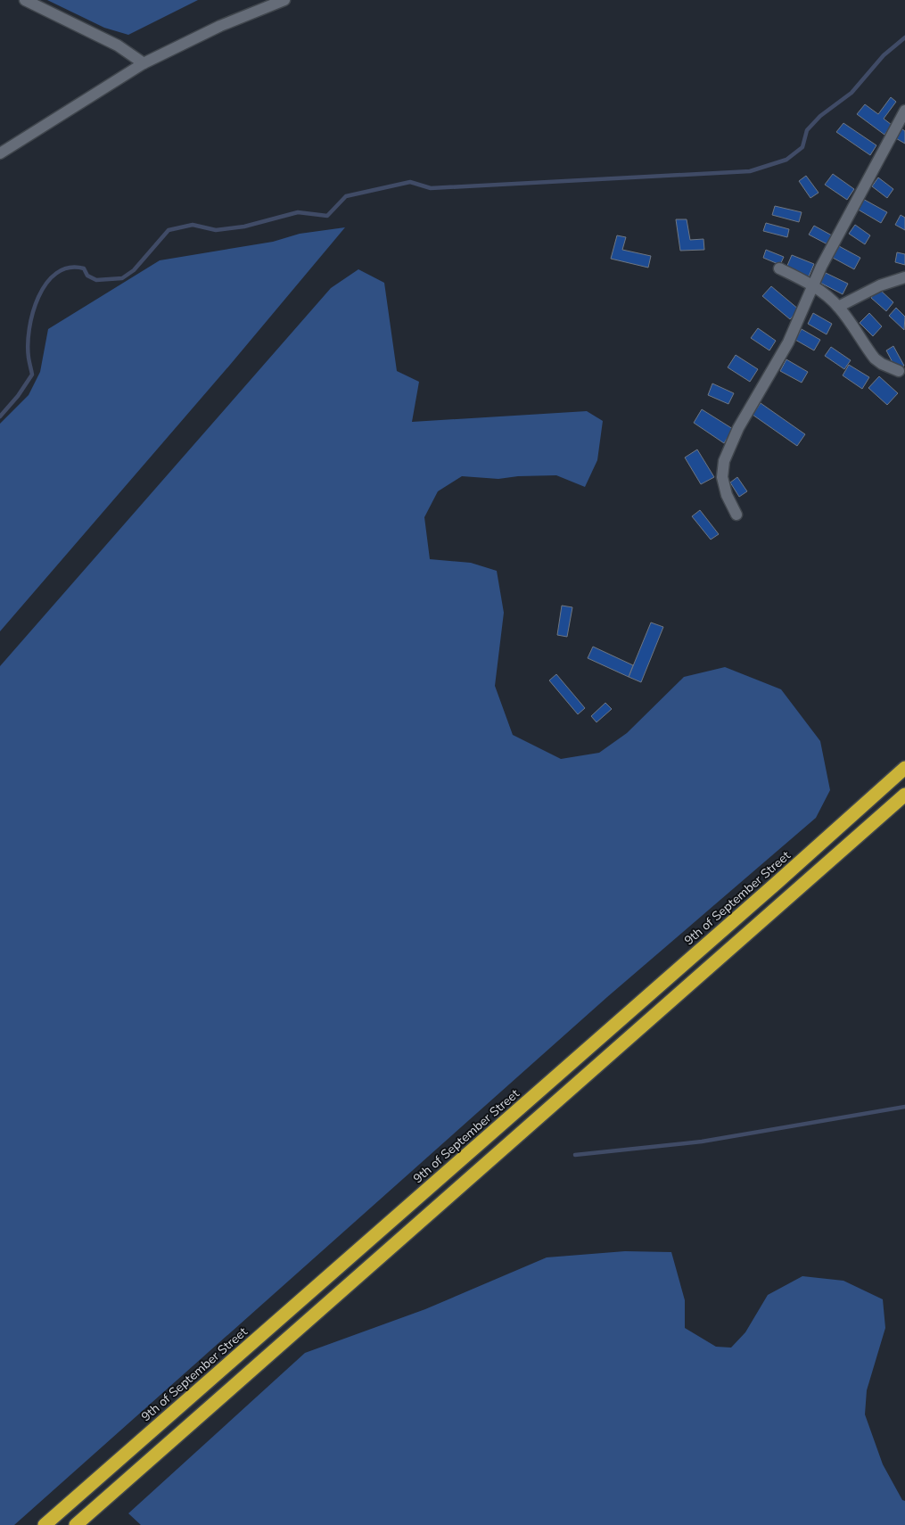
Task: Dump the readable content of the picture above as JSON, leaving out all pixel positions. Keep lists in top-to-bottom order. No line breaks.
{"streets":{"highway":["9th of September Street"]}}
